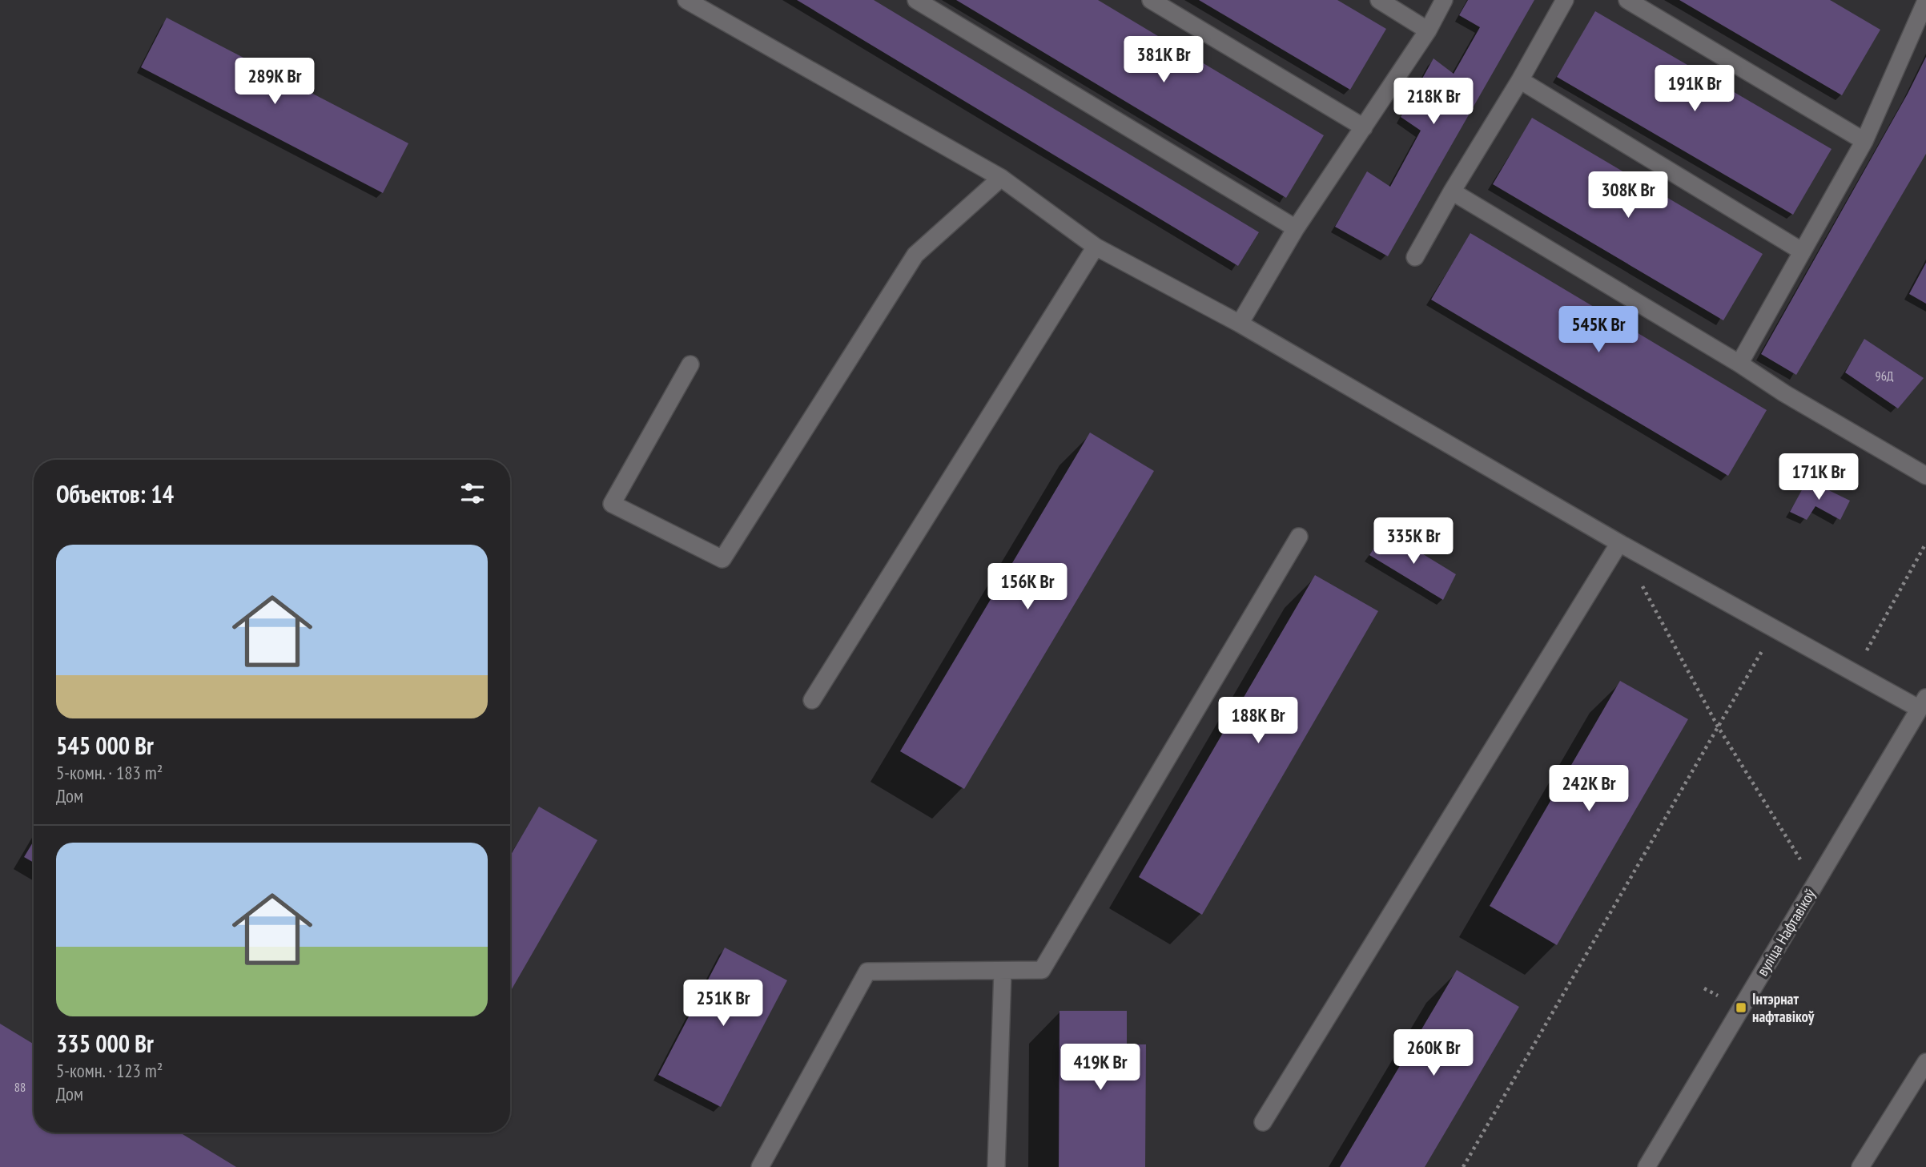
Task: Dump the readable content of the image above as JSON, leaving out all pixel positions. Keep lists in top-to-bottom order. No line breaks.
{"streets":{"street":["вуліца Нафтавікоў"]},"places":{"transit":["Інтэрнат нафтавікоў"]},"house_numbers":["96Д","88"],"page":{"price":["381K Br","289K Br","191K Br","218K Br","308K Br","545K Br","171K Br","335K Br","156K Br","188K Br","242K Br","251K Br","260K Br","419K Br"],"heading":"Объектов: 14","list":[{"name":"545 000 Br","note":"5-комн. · 183 m² · Дом"},{"name":"335 000 Br","note":"5-комн. · 123 m² · Дом"}]}}
